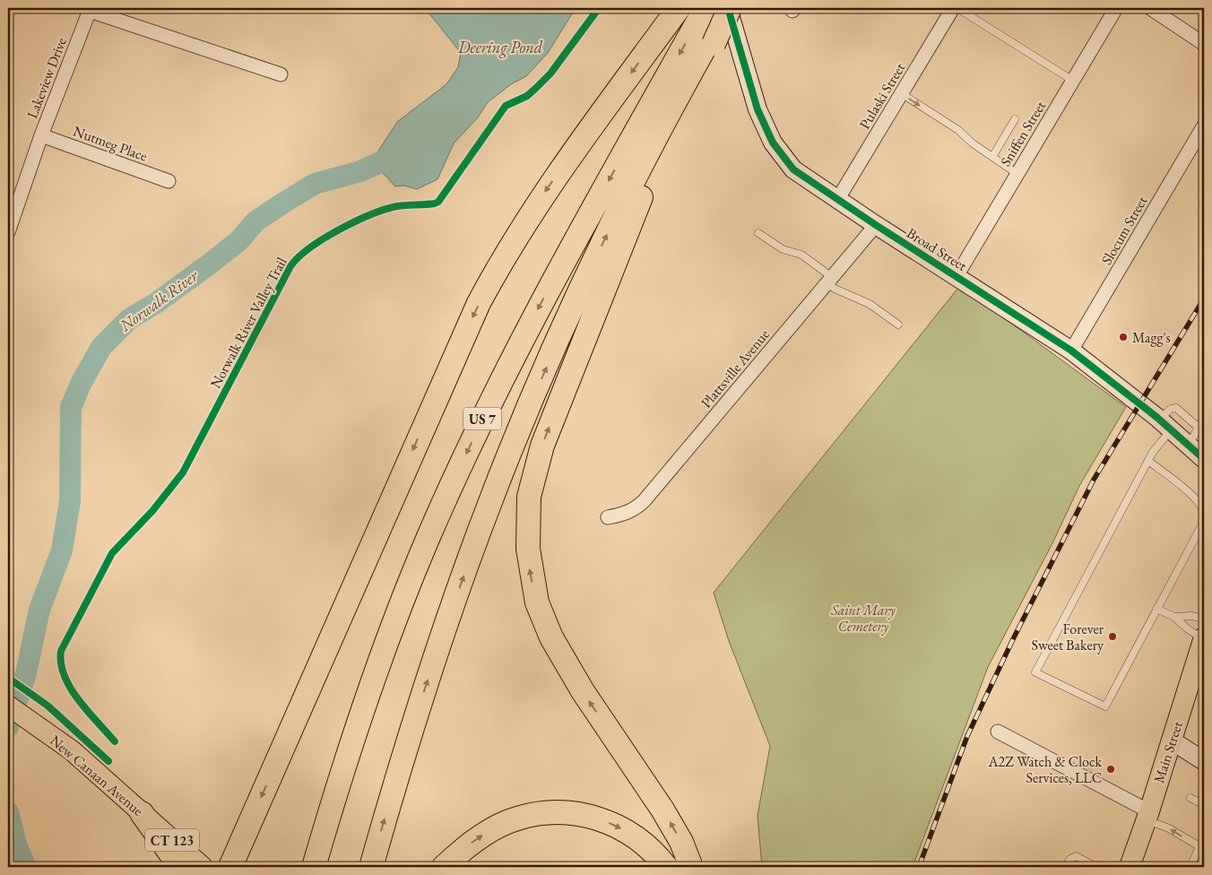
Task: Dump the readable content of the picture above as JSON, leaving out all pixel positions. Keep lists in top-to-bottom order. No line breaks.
{"streets":{"highway":["US 7"],"main road":["Main Street","New Canaan Avenue","CT 123"],"street":["Lakeview Drive","Pulaski Street","Sniffen Street","Nutmeg Place","Slocum Street","Broad Street","Plattsville Avenue"],"cycle path":["Norwalk River Valley Trail"]},"crossings":[["Lakeview Drive","Nutmeg Place"],["Pulaski Street","Broad Street"],["Sniffen Street","Broad Street"],["Slocum Street","Broad Street"],["Broad Street","Plattsville Avenue"]],"water":["Deering Pond","Norwalk River"],"parks":["Saint Mary Cemetery"],"places":["Magg's","Forever Sweet Bakery","A2Z Watch & Clock Services, LLC"]}
